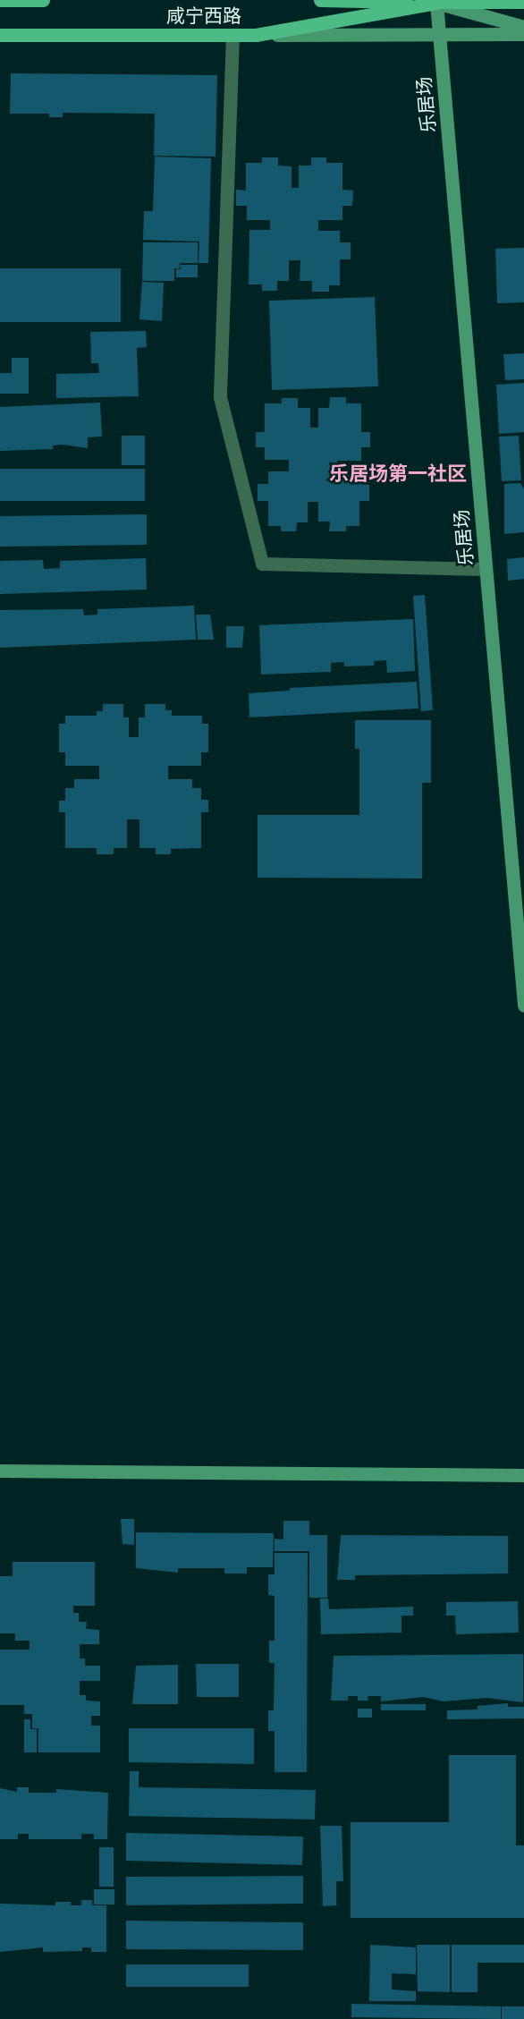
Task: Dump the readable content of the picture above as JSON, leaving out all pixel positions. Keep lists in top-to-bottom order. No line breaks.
{"streets":{"main road":["咸宁西路"],"street":["乐居场"]},"crossings":[["咸宁西路","乐居场"]],"districts":["乐居场第一社区"]}
